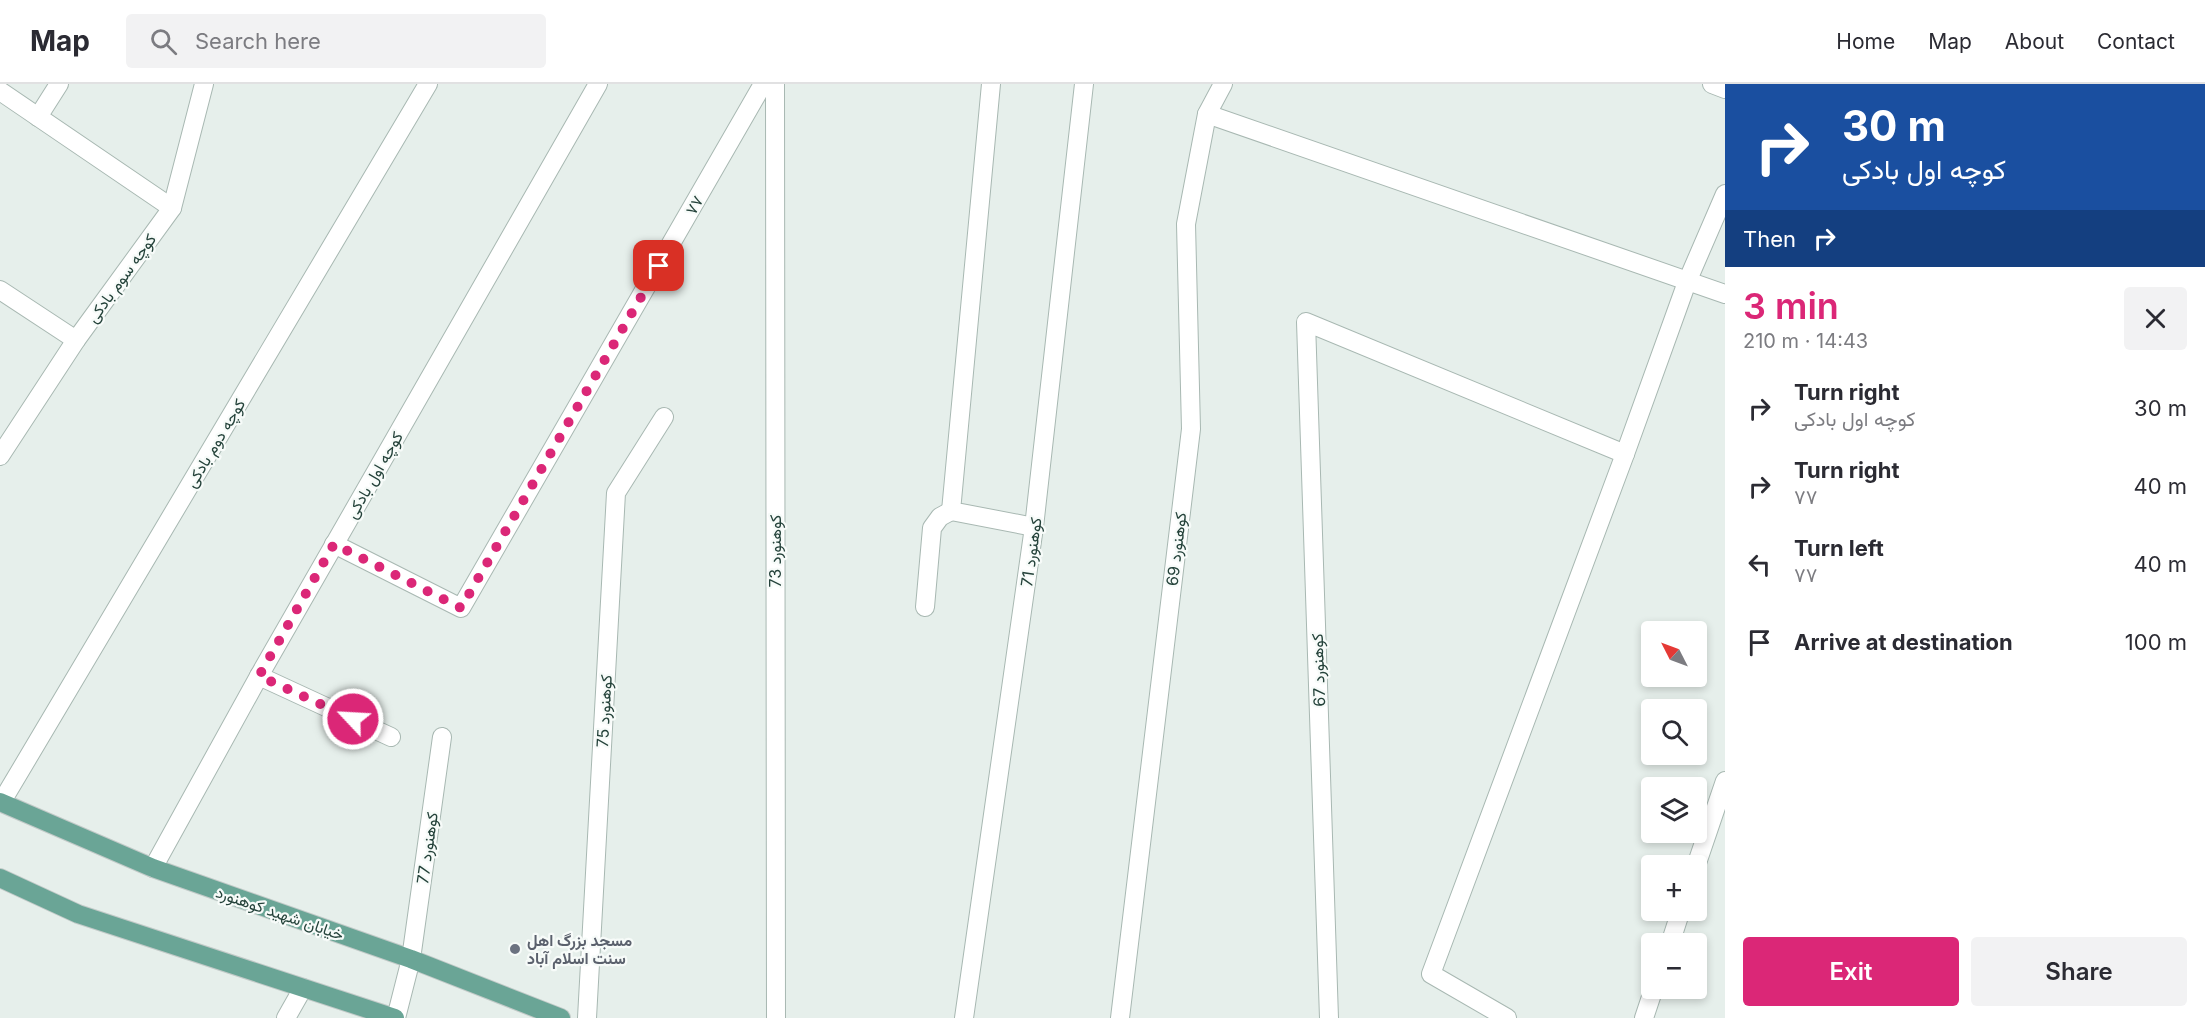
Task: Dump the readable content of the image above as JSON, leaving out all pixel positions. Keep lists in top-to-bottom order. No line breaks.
{"streets":{"main road":["خیابان شهید کوهنورد"],"street":["۷۷","کوچه سوم بادکی","کوچه دوم بادکی","کوچه اول بادکی","کوهنورد 69","کوهنورد 73","کوهنورد 71","کوهنورد 67","کوهنورد 75","کوهنورد 77"]},"crossings":[["۷۷","کوچه اول بادکی"],["کوچه دوم بادکی","خیابان شهید کوهنورد"],["کوچه اول بادکی","خیابان شهید کوهنورد"],["کوهنورد 77","خیابان شهید کوهنورد"]],"places":["مسجد بزرگ اهل سنت اسلام آباد"],"north":"top left","page":{"header":"Map","search":"Search here","nav":["Home","Map","About","Contact"],"turn":["30 m","کوچه اول بادکی"],"then":"Then","heading":["3 min","210 m · 14:43"],"list":[{"name":"Turn right","note":"کوچه اول بادکی","value":"30 m"},{"name":"Turn right","note":"۷۷","value":"40 m"},{"name":"Turn left","note":"۷۷","value":"40 m"},{"name":"Arrive at destination","value":"100 m"}],"map_buttons":["+","−"],"buttons":["Exit","Share"]}}
